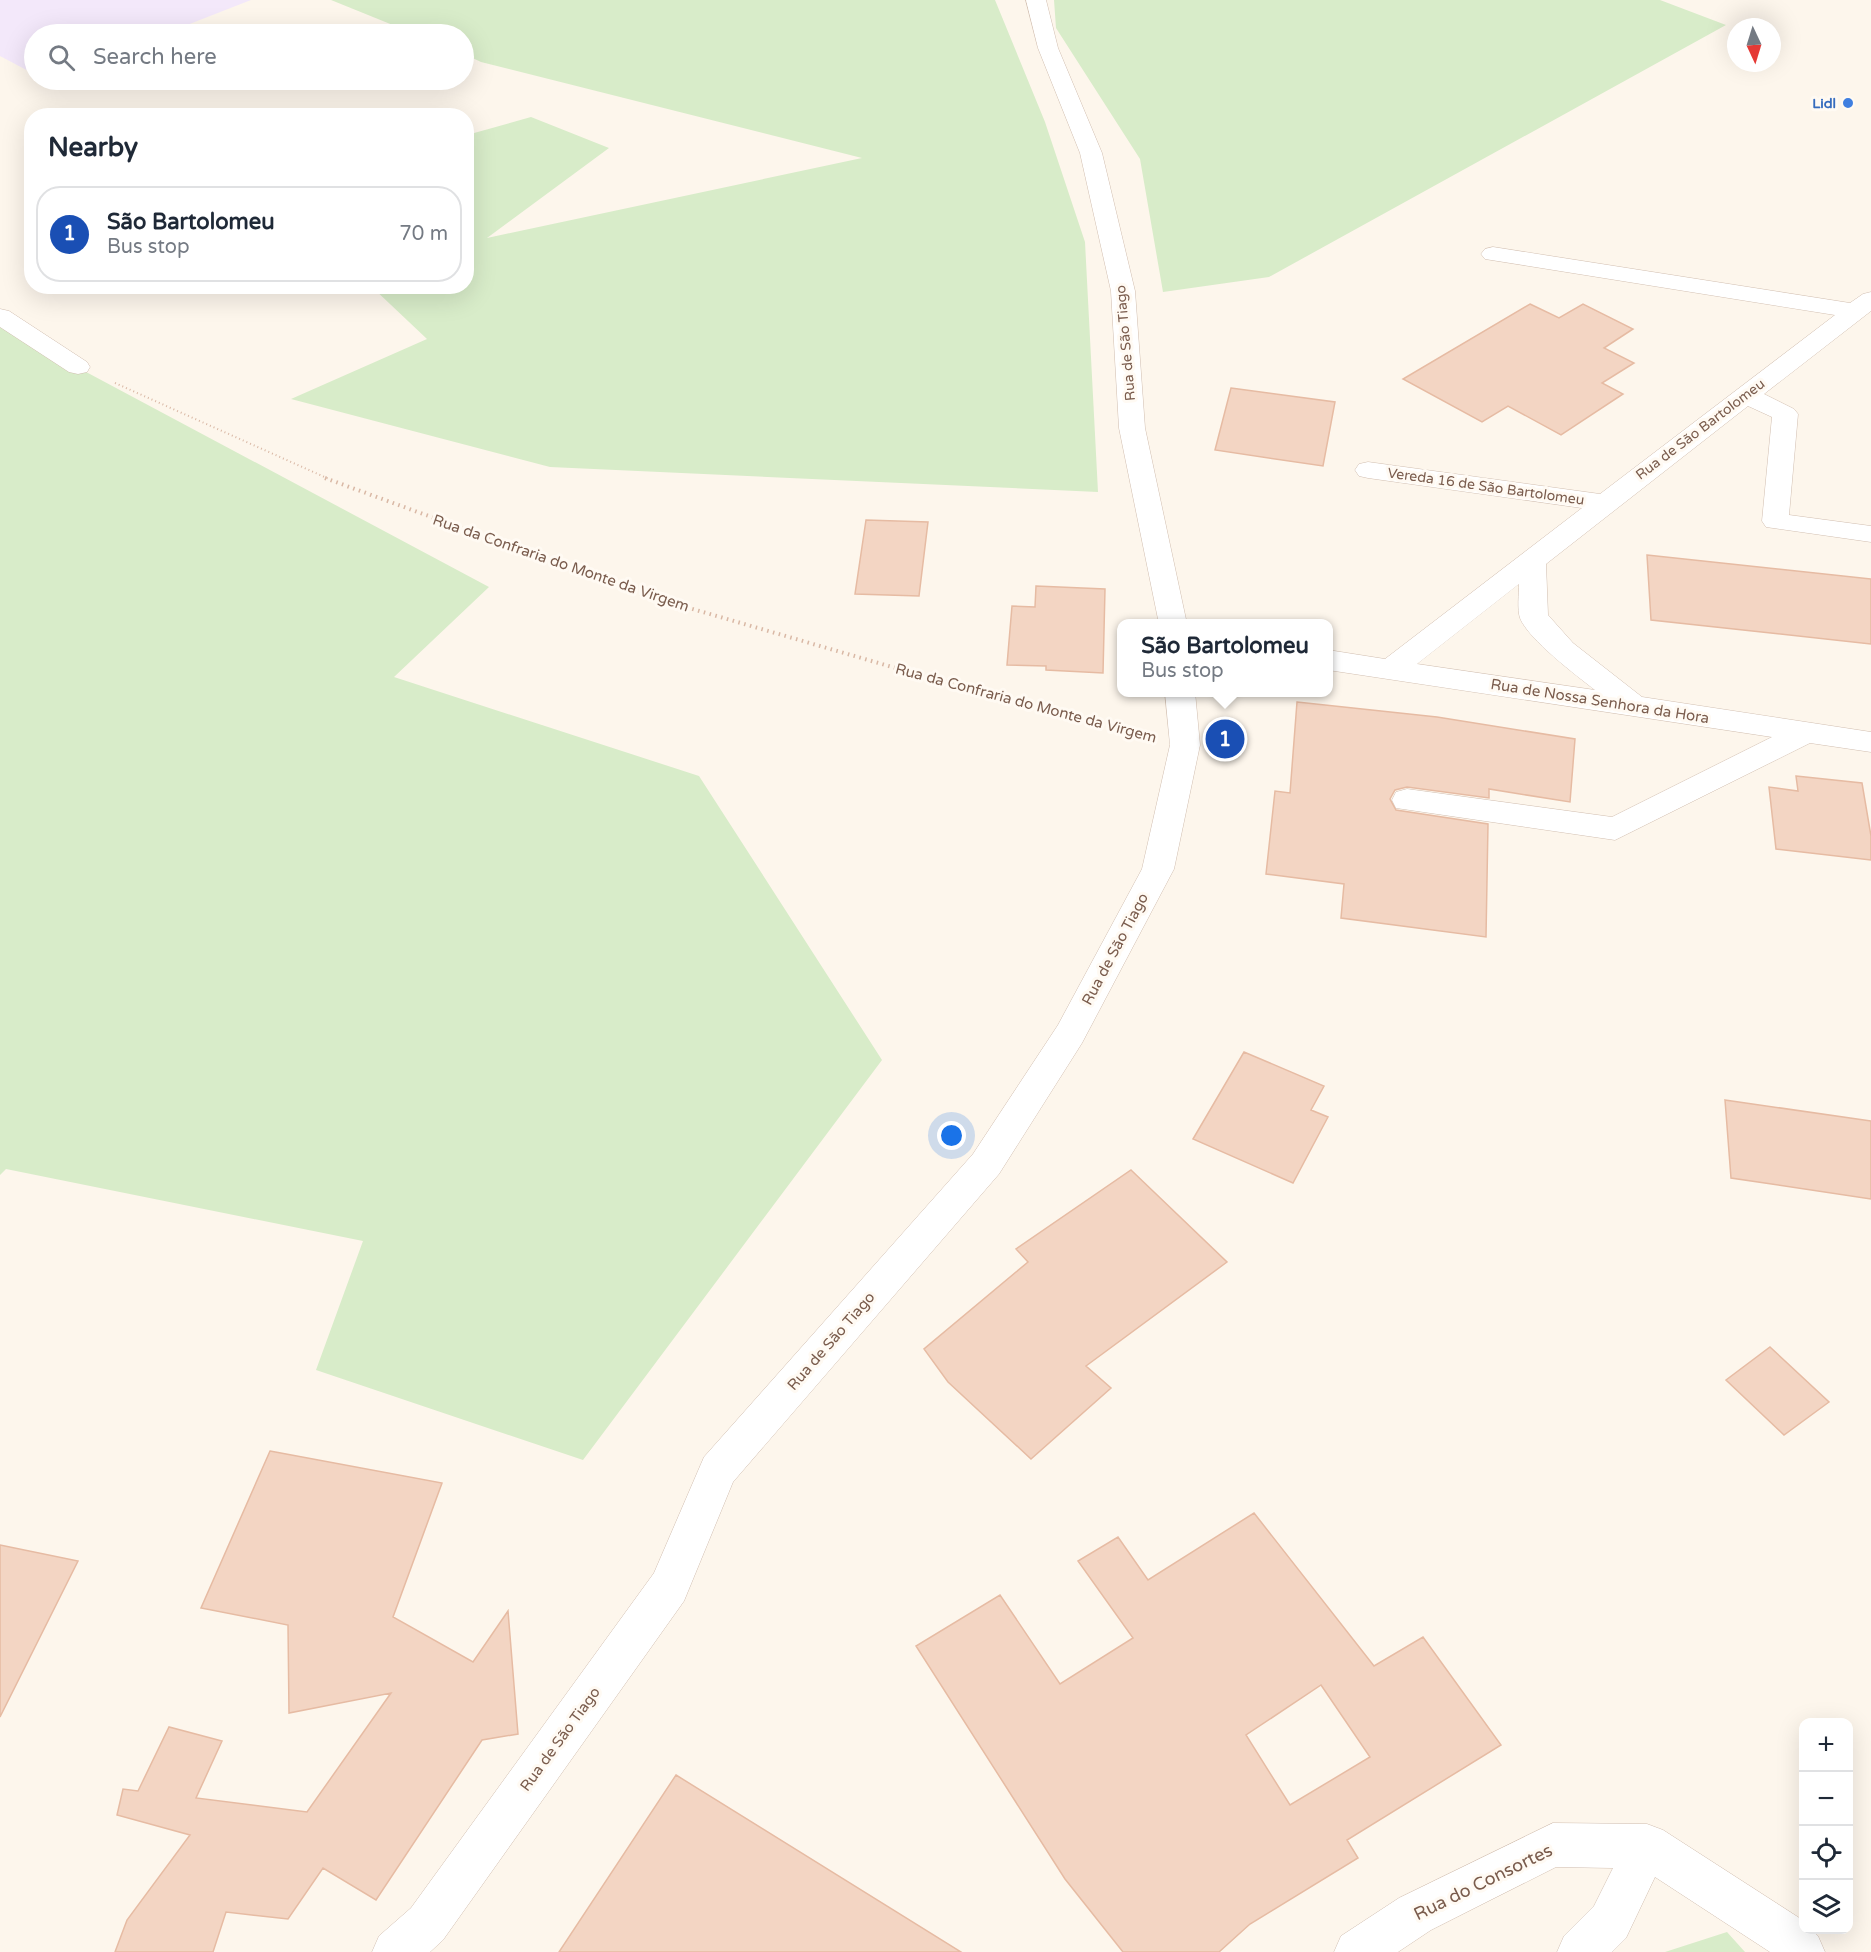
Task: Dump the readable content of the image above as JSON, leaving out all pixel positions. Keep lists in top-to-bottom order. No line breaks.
{"streets":{"street":["Rua de São Tiago","Rua de São Bartolomeu","Vereda 16 de São Bartolomeu","Rua de Nossa Senhora da Hora","Rua do Consortes"],"path":["Rua da Confraria do Monte da Virgem"]},"crossings":[["Rua de São Tiago","Rua da Confraria do Monte da Virgem"],["Rua de São Bartolomeu","Vereda 16 de São Bartolomeu"],["Rua de São Bartolomeu","Rua de Nossa Senhora da Hora"]],"places":["Lidl"],"north":"bottom","page":{"search":"Search here","heading":"Nearby","list":[{"mark":"1","name":"São Bartolomeu","note":"Bus stop","value":"70 m"}],"popup":["São Bartolomeu","Bus stop"],"pins":"1","map_buttons":["+","−"]}}
